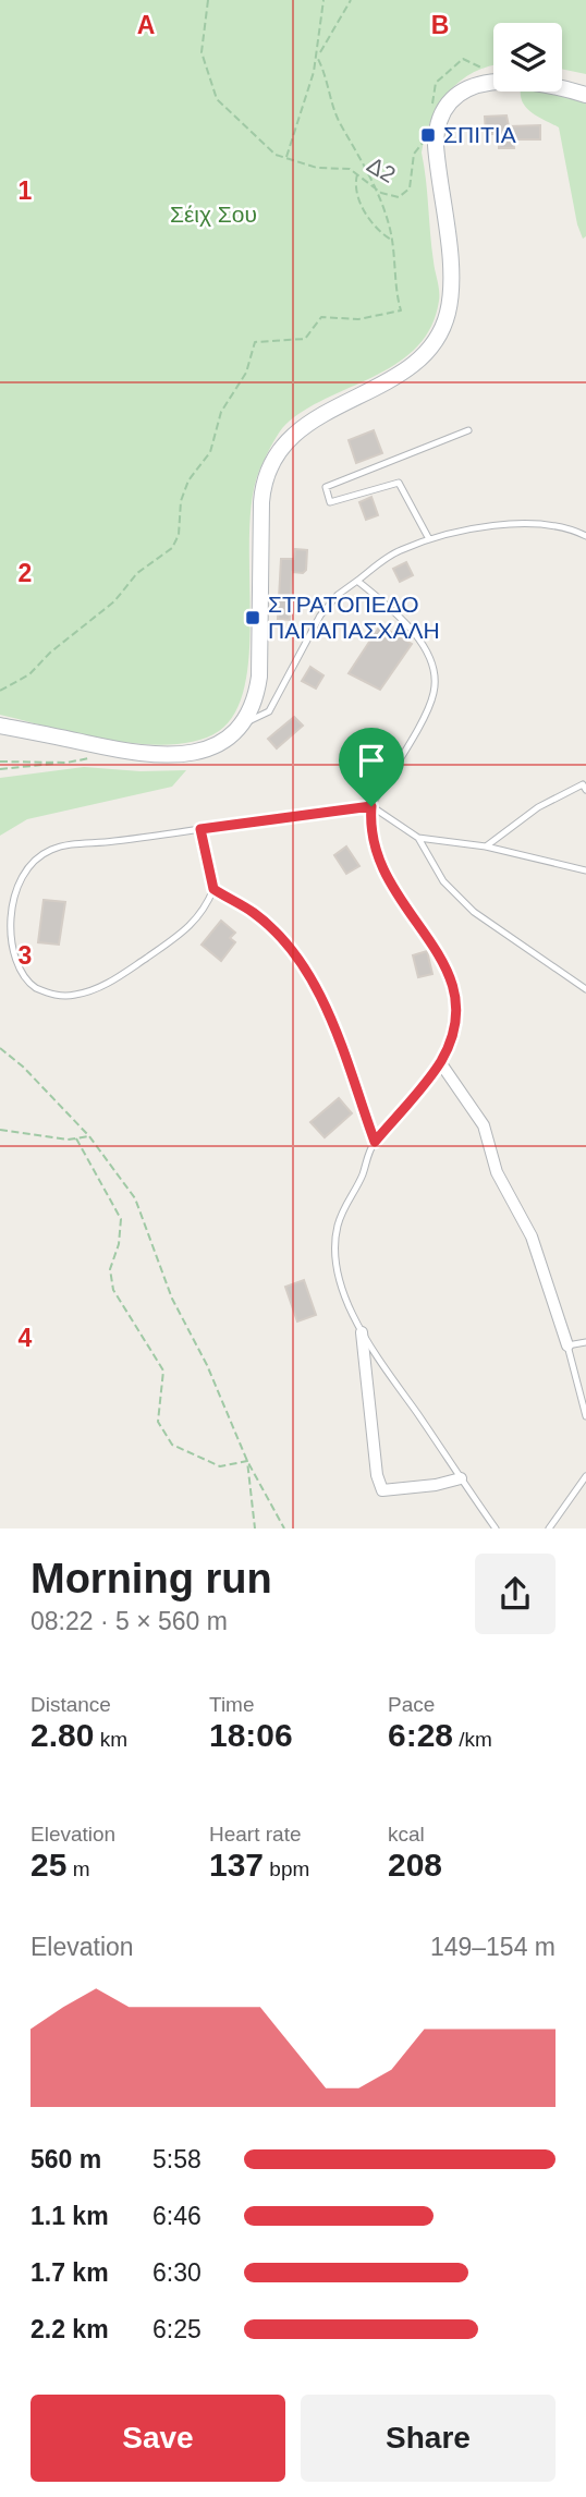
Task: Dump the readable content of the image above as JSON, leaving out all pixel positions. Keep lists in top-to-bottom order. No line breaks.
{"streets":{"path":["Δ2"]},"parks":["Σέιχ Σου"],"places":{"transit":["ΣΠΙΤΙΑ","ΣΤΡΑΤΟΠΕΔΟ ΠΑΠΑΠΑΣΧΑΛΗ"]},"page":{"heading":["Morning run","08:22 · 5 × 560 m"],"stats":[["Distance","2.80 km"],["Time","18:06"],["Pace","6:28 /km"],["Elevation","25 m"],["Heart rate","137 bpm"],["kcal","208"]],"chart":["Elevation","149–154 m"],"list":[{"name":"560 m","note":"5:58"},{"name":"1.1 km","note":"6:46"},{"name":"1.7 km","note":"6:30"},{"name":"2.2 km","note":"6:25"}],"buttons":["Save","Share"]},"grid":{"columns":["A","B"],"rows":["1","2","3","4"]}}
